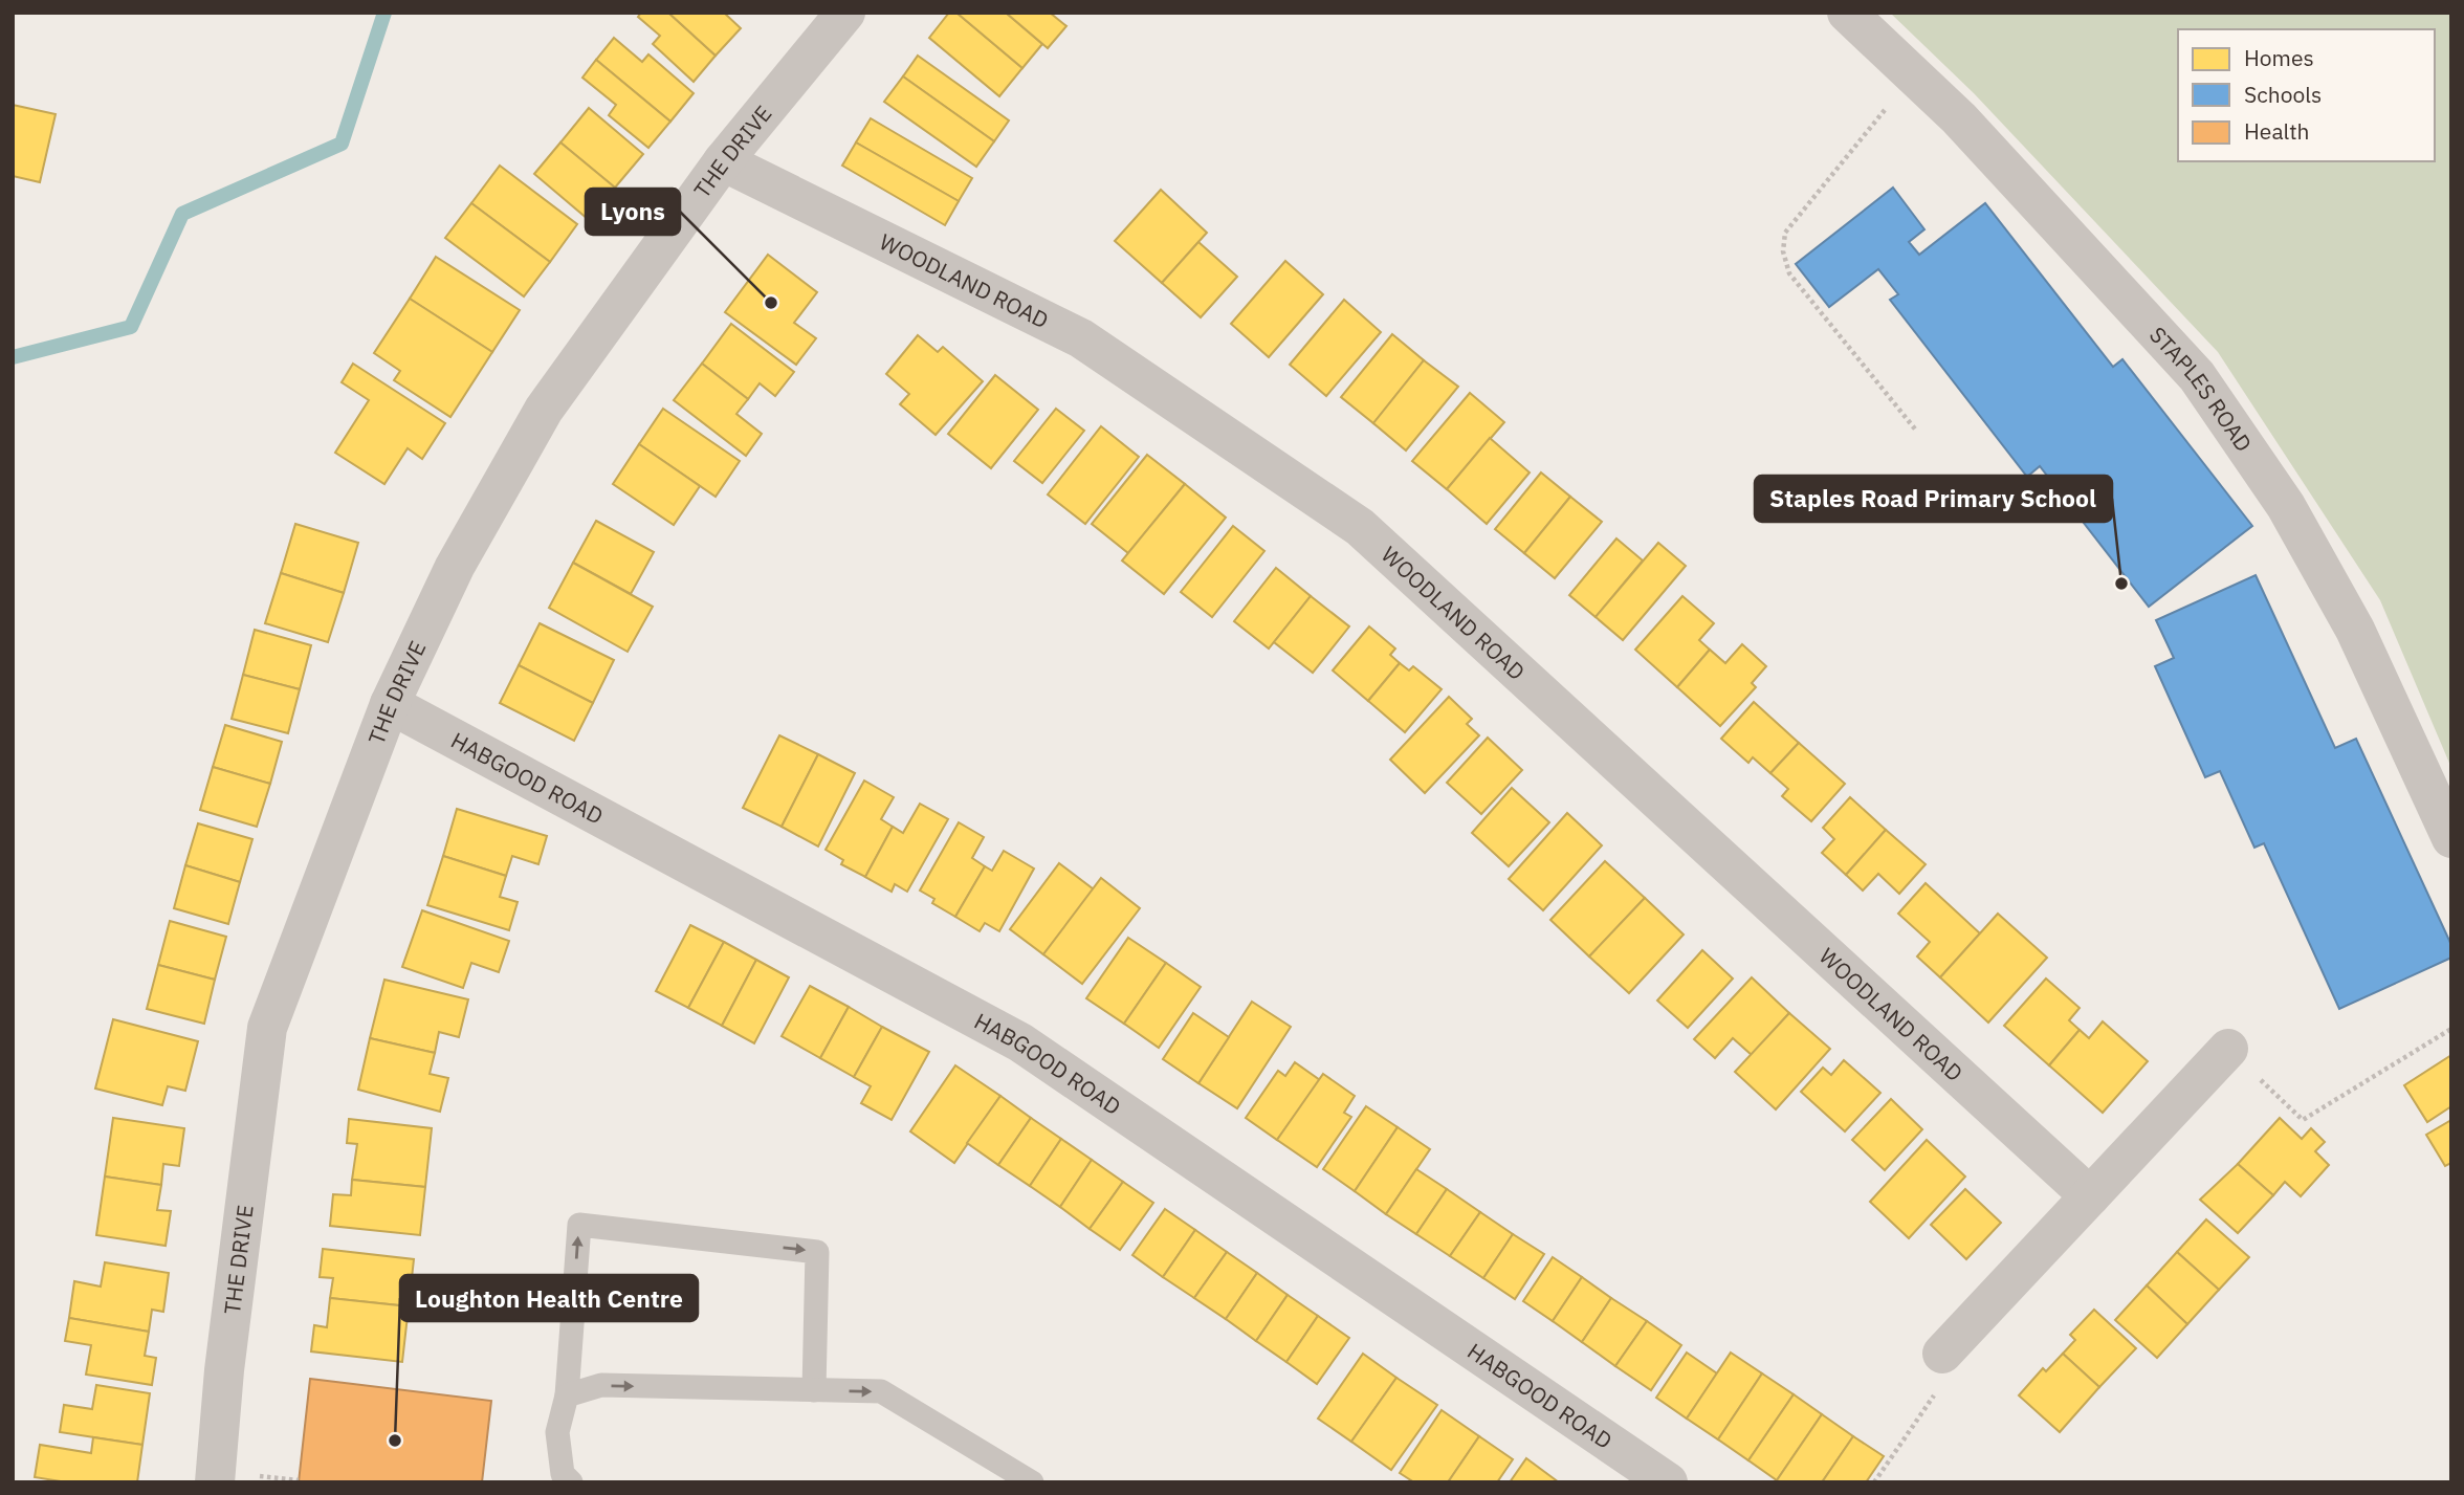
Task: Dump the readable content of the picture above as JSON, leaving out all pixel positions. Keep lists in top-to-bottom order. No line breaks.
{"streets":{"street":["THE DRIVE","WOODLAND ROAD","STAPLES ROAD","HABGOOD ROAD"]},"crossings":[["THE DRIVE","WOODLAND ROAD"],["THE DRIVE","HABGOOD ROAD"]],"places":["Lyons","Staples Road Primary School","Loughton Health Centre"],"legend":["Homes","Schools","Health"]}
